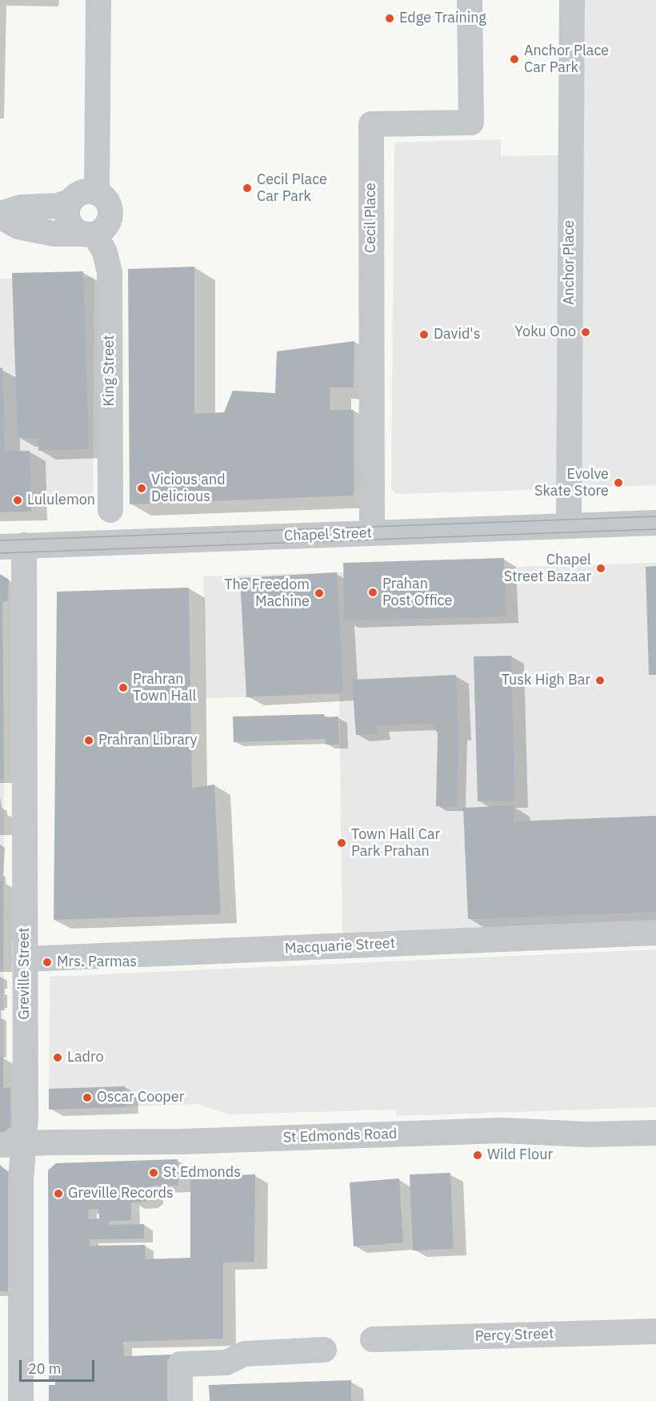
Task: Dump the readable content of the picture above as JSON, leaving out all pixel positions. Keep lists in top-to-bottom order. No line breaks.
{"streets":{"street":["Cecil Place","Anchor Place","King Street","Chapel Street","Macquarie Street","Greville Street","St Edmonds Road","Percy Street"]},"crossings":[["Cecil Place","Chapel Street"],["Anchor Place","Chapel Street"],["Chapel Street","Greville Street"],["Macquarie Street","Greville Street"],["Greville Street","St Edmonds Road"]],"places":["Edge Training","Anchor Place Car Park","Cecil Place Car Park","Yoku Ono","David's","Evolve Skate Store","Vicious and Delicious","Lululemon","Chapel Street Bazaar","Prahan Post Office","The Freedom Machine","Tusk High Bar","Prahran Town Hall","Prahran Library","Town Hall Car Park Prahan","Mrs. Parmas","Ladro","Oscar Cooper","Wild Flour","St Edmonds","Greville Records"],"scale_bar":"20 m"}
